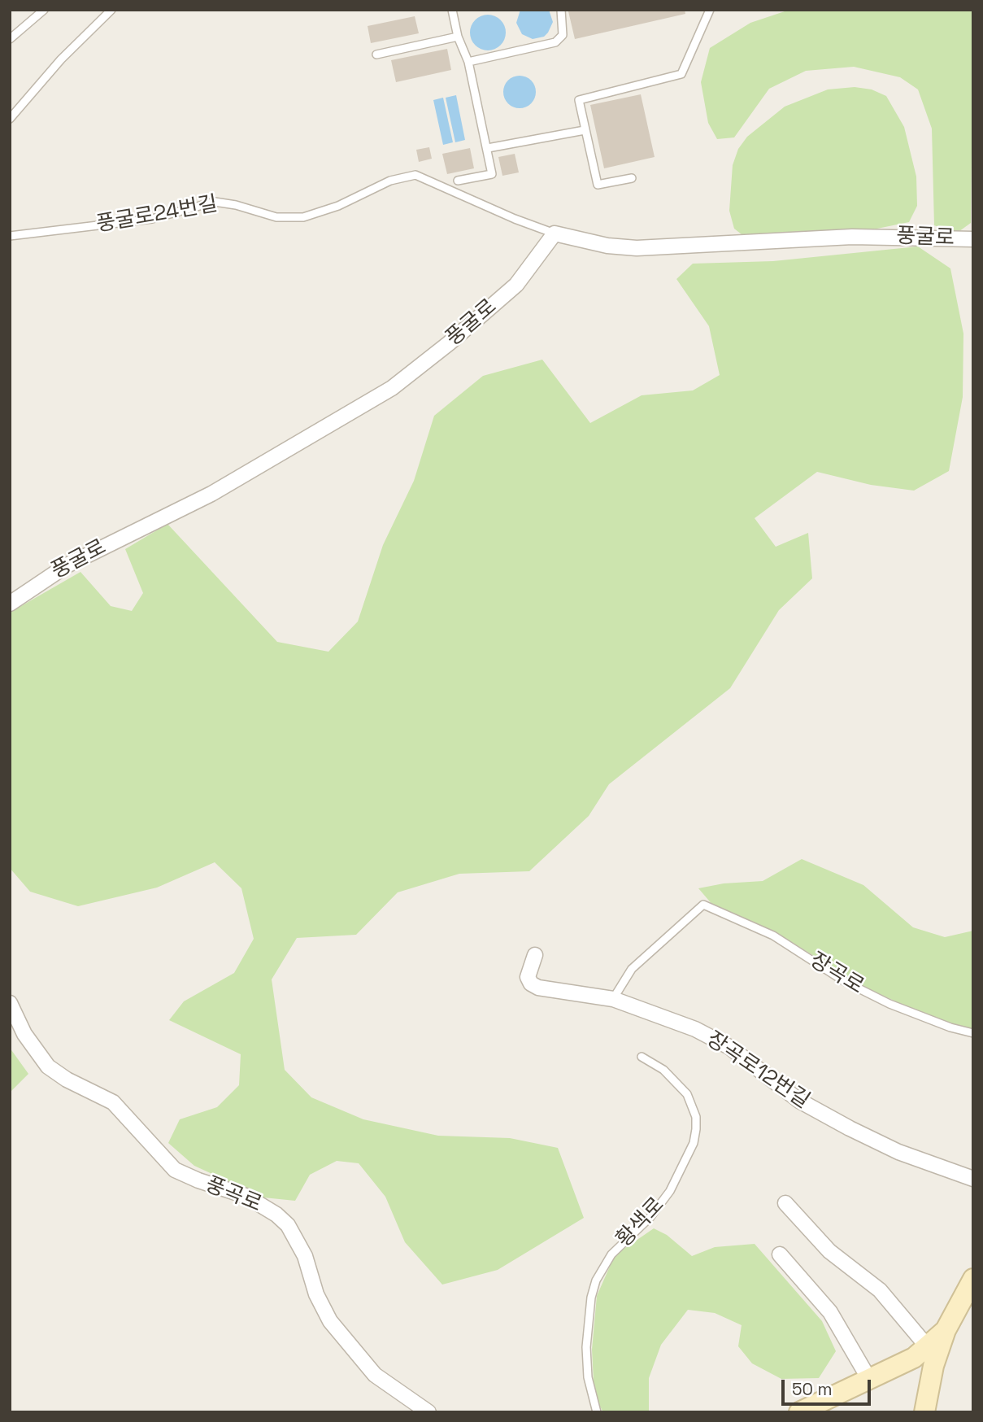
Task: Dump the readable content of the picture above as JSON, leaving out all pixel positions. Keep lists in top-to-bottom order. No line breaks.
{"streets":{"street":["풍굴로","장곡로12번길","풍곡로"],"lane":["풍굴로24번길","장곡로","황색로"]},"crossings":[["풍굴로24번길","풍굴로"],["장곡로","장곡로12번길"]],"scale_bar":"50 m"}
